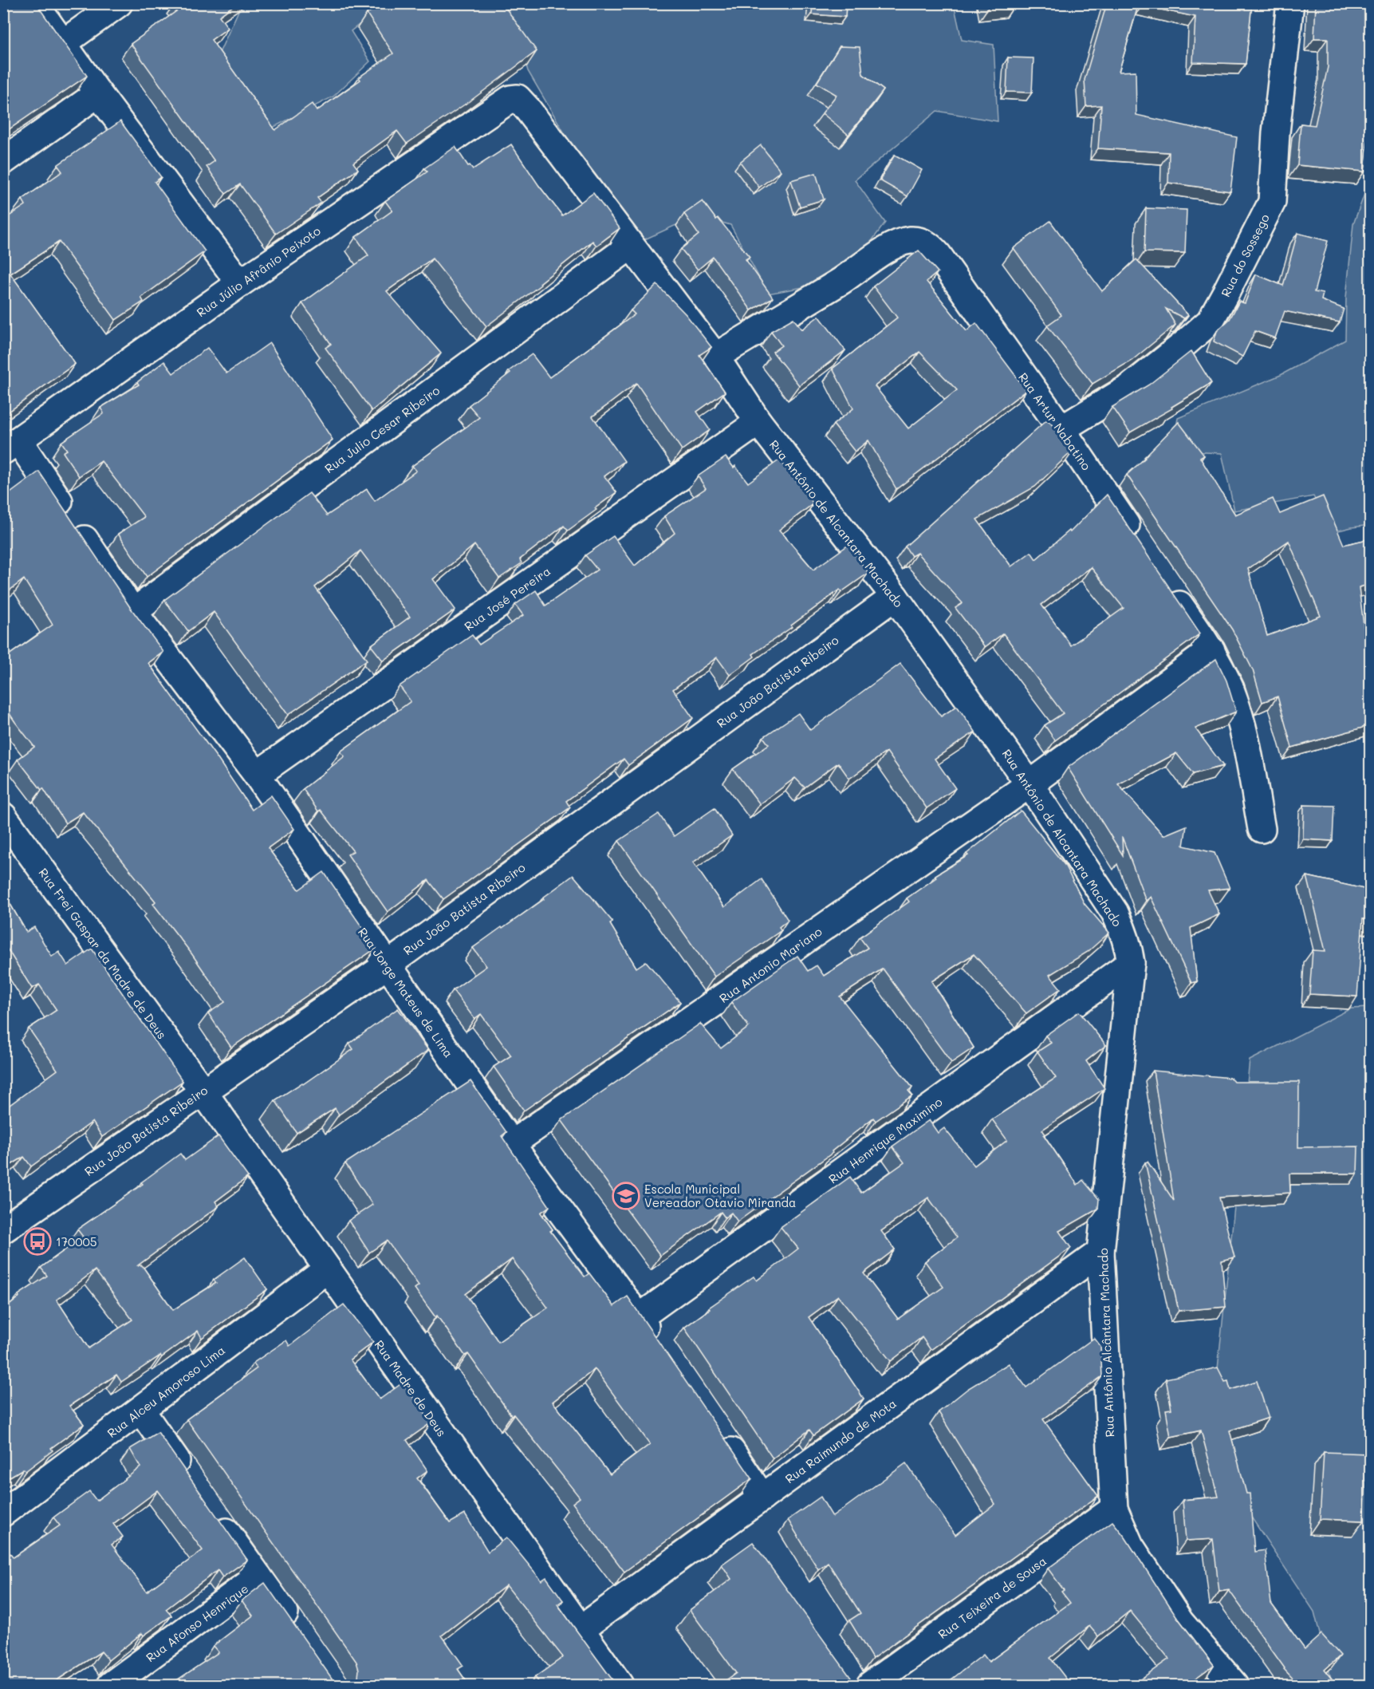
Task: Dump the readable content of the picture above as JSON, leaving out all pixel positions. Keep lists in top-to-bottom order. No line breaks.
{"streets":{"street":["Rua do Sossego","Rua Júlio Afrânio Peixoto","Rua Artur Nabatino","Rua Julio Cesar Ribeiro","Rua Antônio de Alcantara Machado","Rua José Pereira","Rua João Batista Ribeiro","Rua Frei Gaspar da Madre de Deus","Rua Antonio Mariano","Rua Jorge Mateus de Lima","Rua Henrique Maximino","Rua Antônio Alcântara Machado","Rua Madre de Deus","Rua Alceu Amoroso Lima","Rua Raimundo de Mota","Rua Teixeira de Sousa","Rua Afonso Henrique"]},"crossings":[["Rua do Sossego","Rua Artur Nabatino"],["Rua Júlio Afrânio Peixoto","Rua Antônio de Alcantara Machado"],["Rua Júlio Afrânio Peixoto","Rua Jorge Mateus de Lima"],["Rua Artur Nabatino","Rua Antônio de Alcantara Machado"],["Rua Julio Cesar Ribeiro","Rua Antônio de Alcantara Machado"],["Rua Julio Cesar Ribeiro","Rua Jorge Mateus de Lima"],["Rua Antônio de Alcantara Machado","Rua José Pereira"],["Rua Antônio de Alcantara Machado","Rua João Batista Ribeiro"],["Rua Antônio de Alcantara Machado","Rua Antonio Mariano"],["Rua Antônio de Alcantara Machado","Rua Henrique Maximino"],["Rua Antônio de Alcantara Machado","Rua Antônio Alcântara Machado"],["Rua José Pereira","Rua Jorge Mateus de Lima"],["Rua João Batista Ribeiro","Rua Frei Gaspar da Madre de Deus"],["Rua João Batista Ribeiro","Rua Jorge Mateus de Lima"],["Rua João Batista Ribeiro","Rua Madre de Deus"],["Rua Frei Gaspar da Madre de Deus","Rua Madre de Deus"],["Rua Antonio Mariano","Rua Jorge Mateus de Lima"],["Rua Jorge Mateus de Lima","Rua Henrique Maximino"],["Rua Henrique Maximino","Rua Antônio Alcântara Machado"],["Rua Antônio Alcântara Machado","Rua Raimundo de Mota"],["Rua Antônio Alcântara Machado","Rua Teixeira de Sousa"],["Rua Madre de Deus","Rua Alceu Amoroso Lima"],["Rua Madre de Deus","Rua Raimundo de Mota"]],"places":{"school or university":["Escola Municipal Vereador Otavio Miranda"],"bus stop":["170005"]}}
